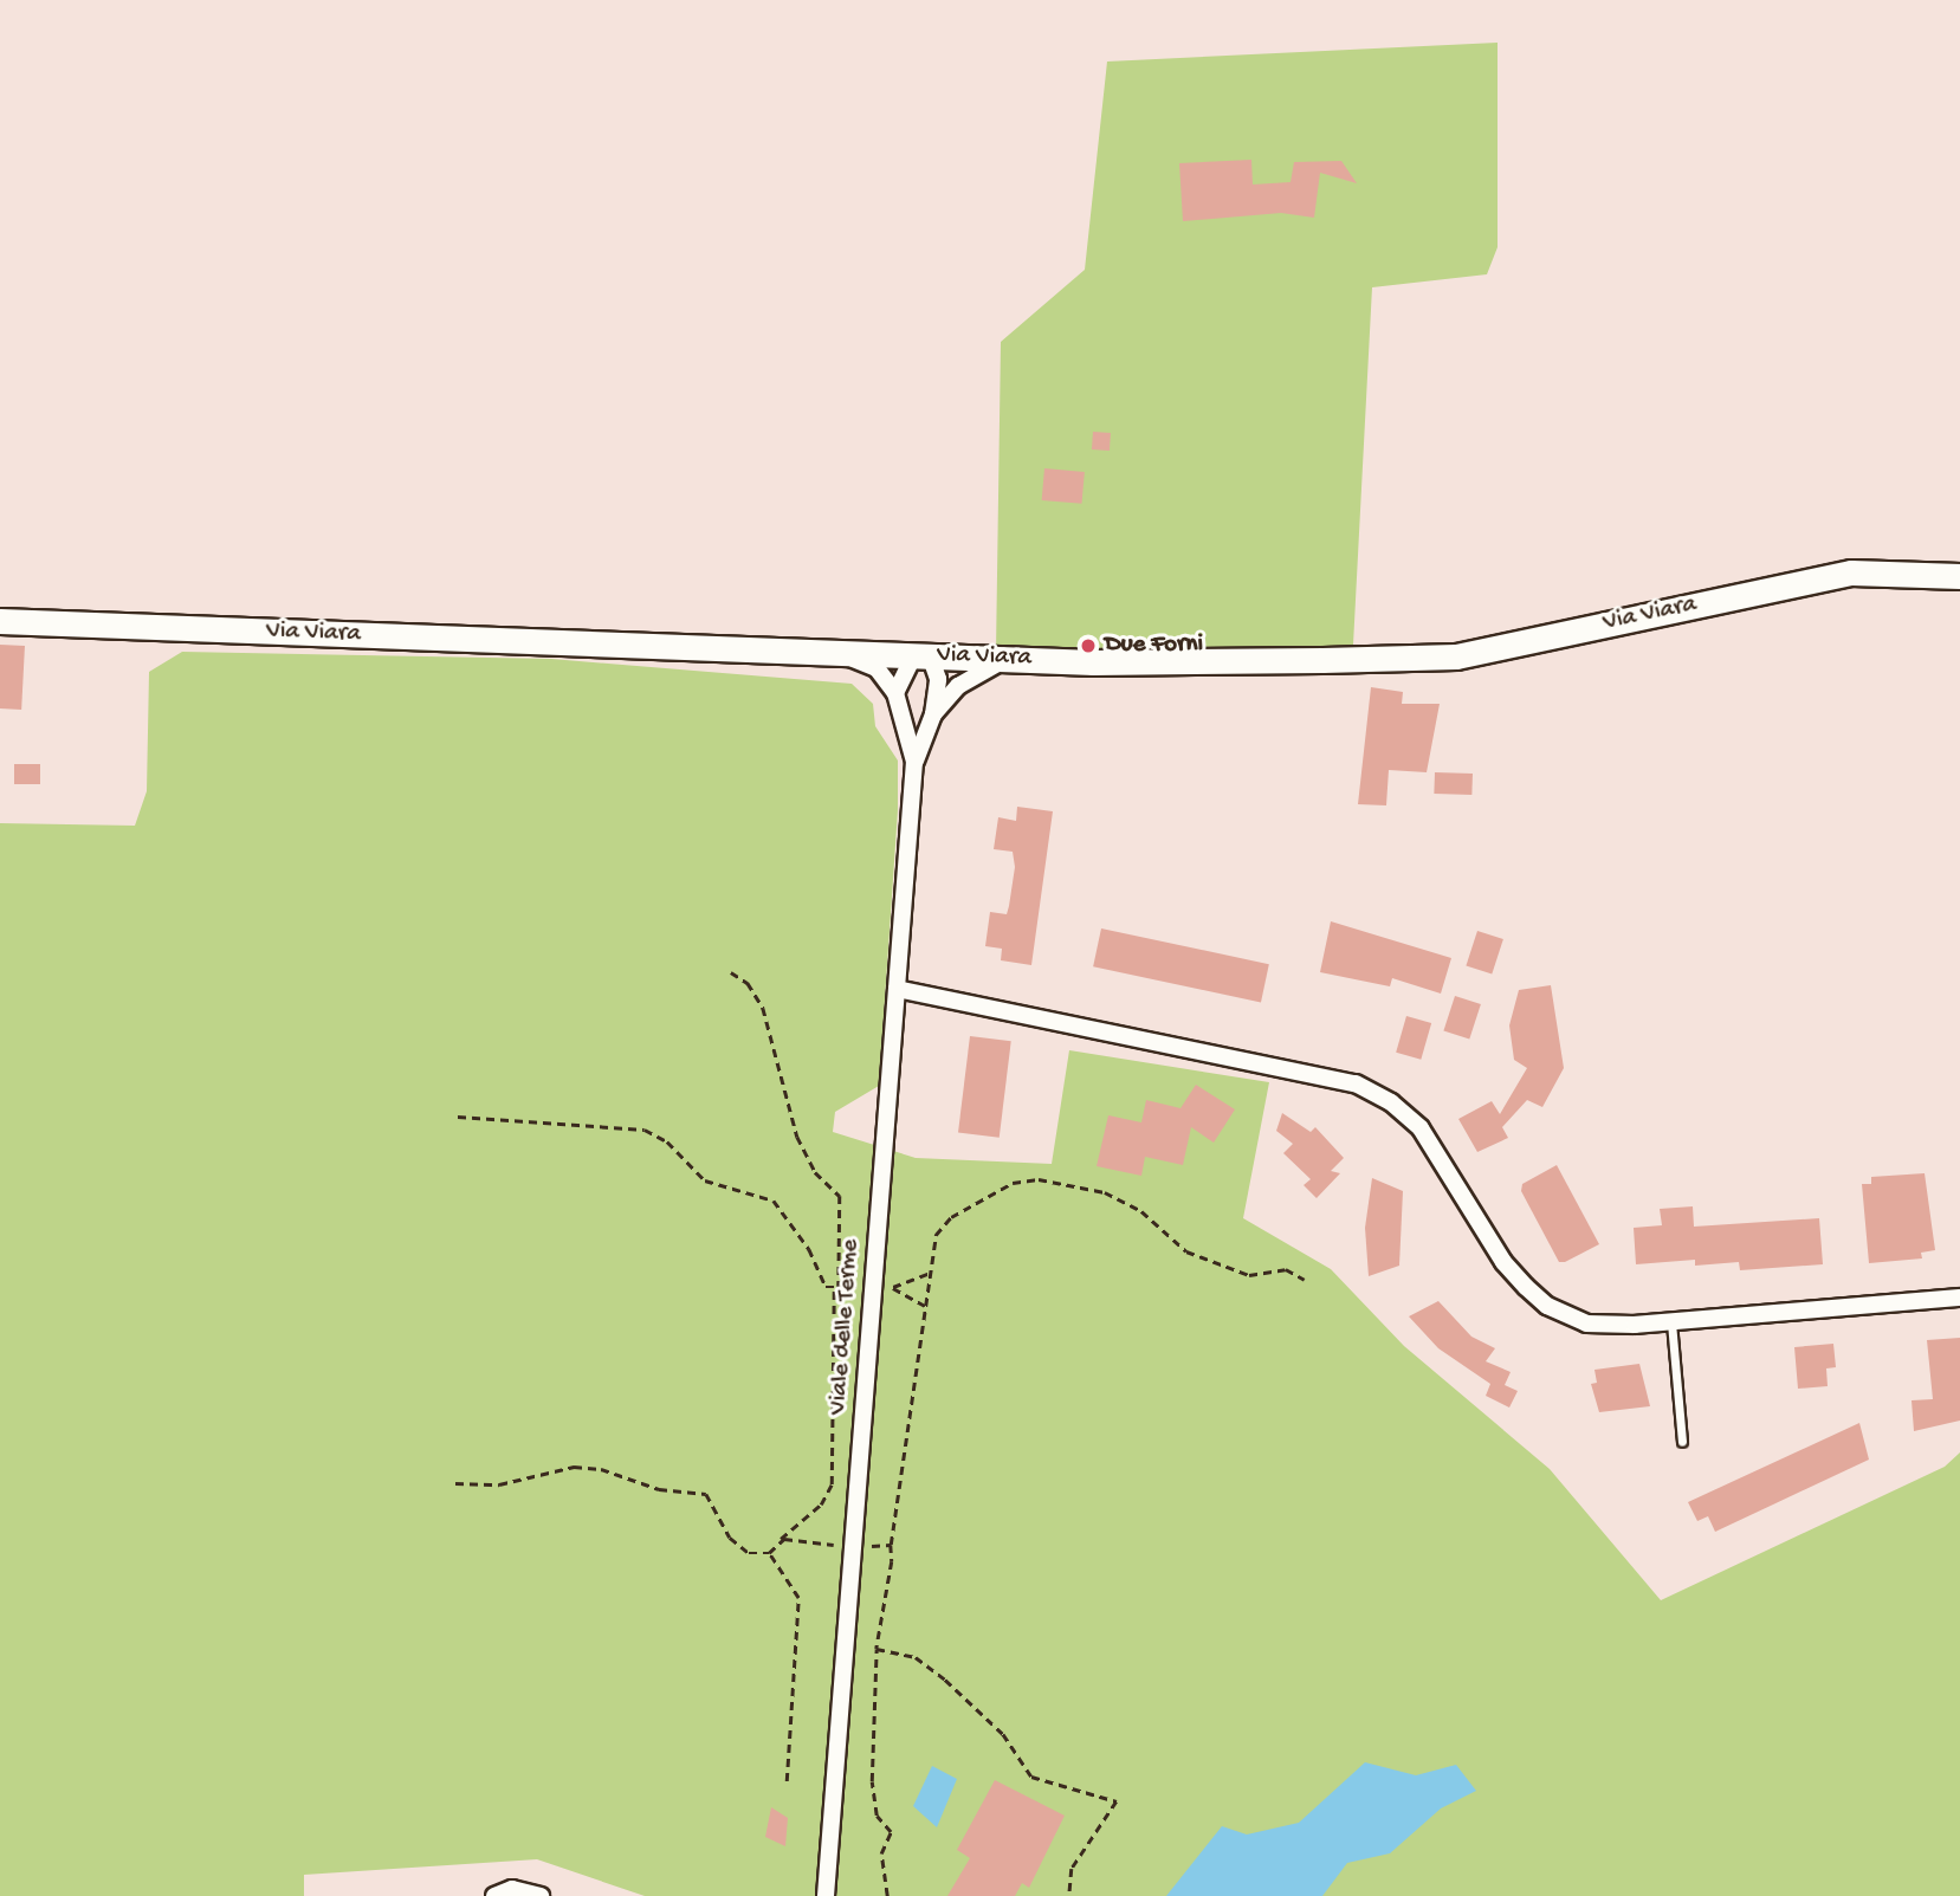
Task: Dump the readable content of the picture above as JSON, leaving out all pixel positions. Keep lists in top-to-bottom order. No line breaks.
{"streets":{"main road":["Via Viara"],"street":["Viale delle Terme"]},"crossings":[["Via Viara","Viale delle Terme"]],"places":["Due Forni"]}
